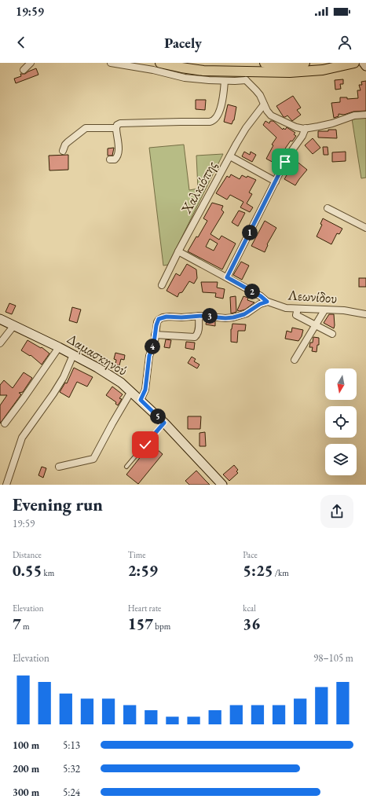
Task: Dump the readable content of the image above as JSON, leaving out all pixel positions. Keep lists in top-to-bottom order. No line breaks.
{"streets":{"main road":["Δαμασκηνού"],"street":["Χαλκιόπης","Λεωνίδου"]},"crossings":[["Λεωνίδου","Δαμασκηνού"]],"north":"bottom","page":{"status":"19:59","header":"Pacely","pins":["1","2","3","4","5"],"heading":["Evening run","19:59"],"stats":[["Distance","0.55 km"],["Time","2:59"],["Pace","5:25 /km"],["Elevation","7 m"],["Heart rate","157 bpm"],["kcal","36"]],"chart":["Elevation","98–105 m"],"list":[{"name":"100 m","note":"5:13"},{"name":"200 m","note":"5:32"},{"name":"300 m","note":"5:24"}]}}
